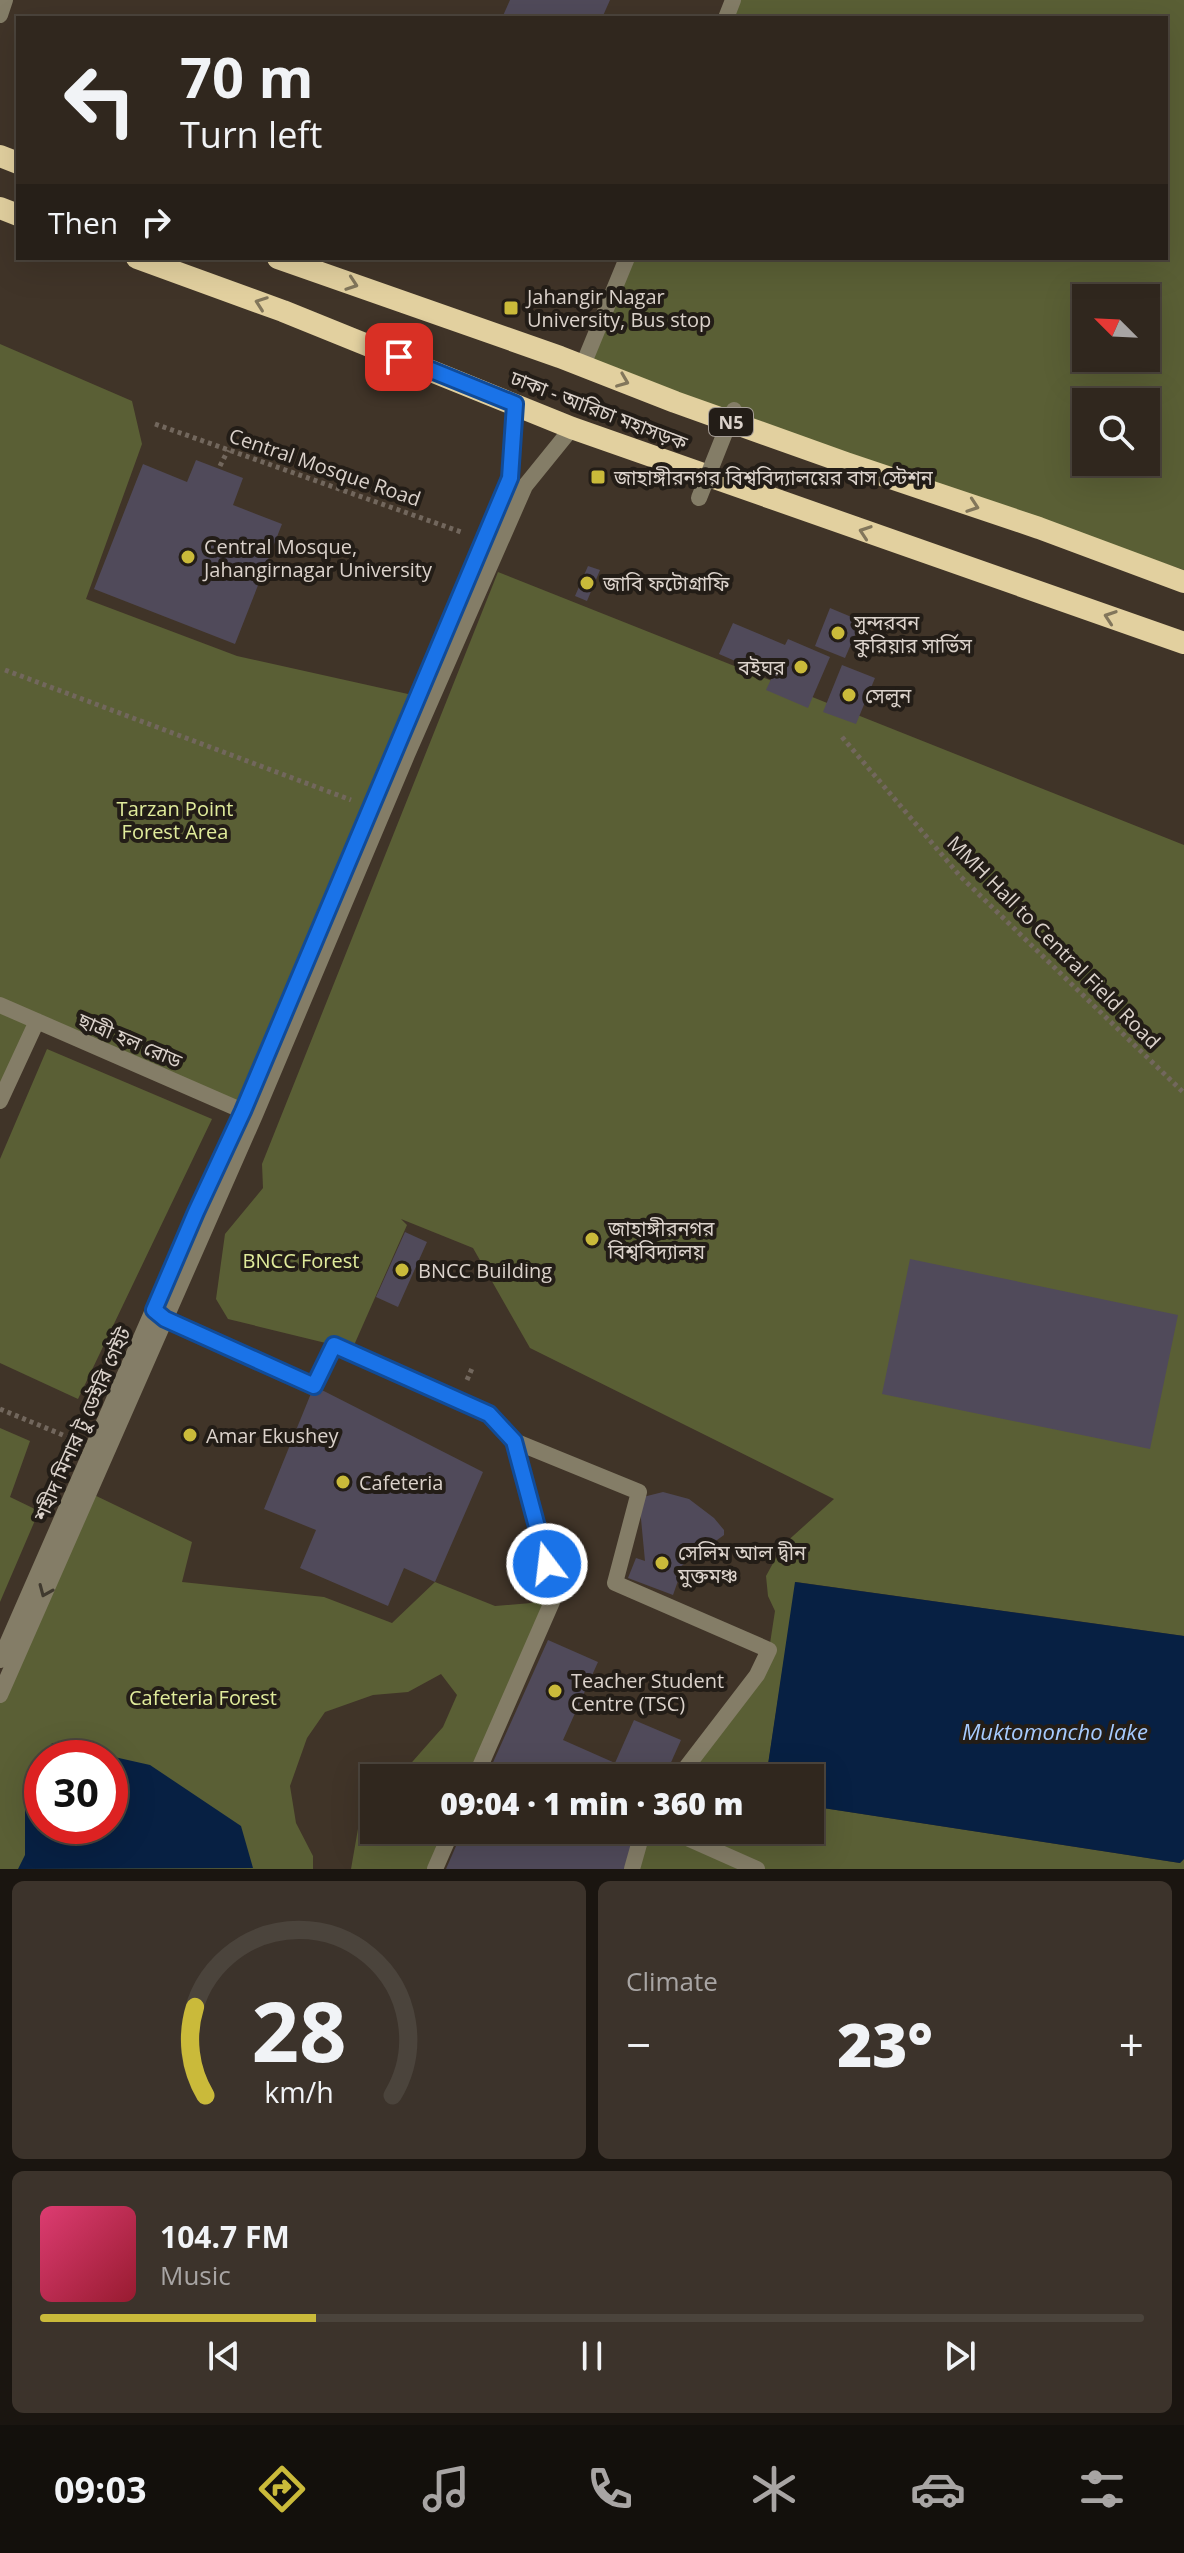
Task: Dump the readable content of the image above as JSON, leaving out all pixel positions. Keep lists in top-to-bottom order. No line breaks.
{"streets":{"highway":["ঢাকা - আরিচা মহাসড়ক","N5"],"street":["ছাত্রী হল রোড","শহীদ মিনার টু ডেইরি গেইট"],"path":["Central Mosque Road","MMH Hall to Central Field Road"]},"crossings":[["ছাত্রী হল রোড","শহীদ মিনার টু ডেইরি গেইট"]],"water":["Muktomoncho lake"],"parks":["Tarzan Point Forest Area","BNCC Forest","Cafeteria Forest"],"places":{"transit":["Jahangir Nagar University, Bus stop","জাহাঙ্গীরনগর বিশ্ববিদ্যালয়ের বাস স্টেশন"],"other":["Central Mosque, Jahangirnagar University","জাবি ফটোগ্রাফি","সুন্দরবন কুরিয়ার সার্ভিস","বইঘর","সেলুন","জাহাঙ্গীরনগর বিশ্ববিদ্যালয়","BNCC Building","Amar Ekushey","Cafeteria","সেলিম আল দ্বীন মুক্তমঞ্চ","Teacher Student Centre (TSC)"]},"north":"top left","page":{"turn":["70 m","Turn left"],"then":"Then","limit":"30","trip":"09:04 · 1 min · 360 m","tile":"Climate","heat":["−","23°","+"],"song":["104.7 FM","Music"],"tabs":"09:03","gauge":["28","km/h"]}}
